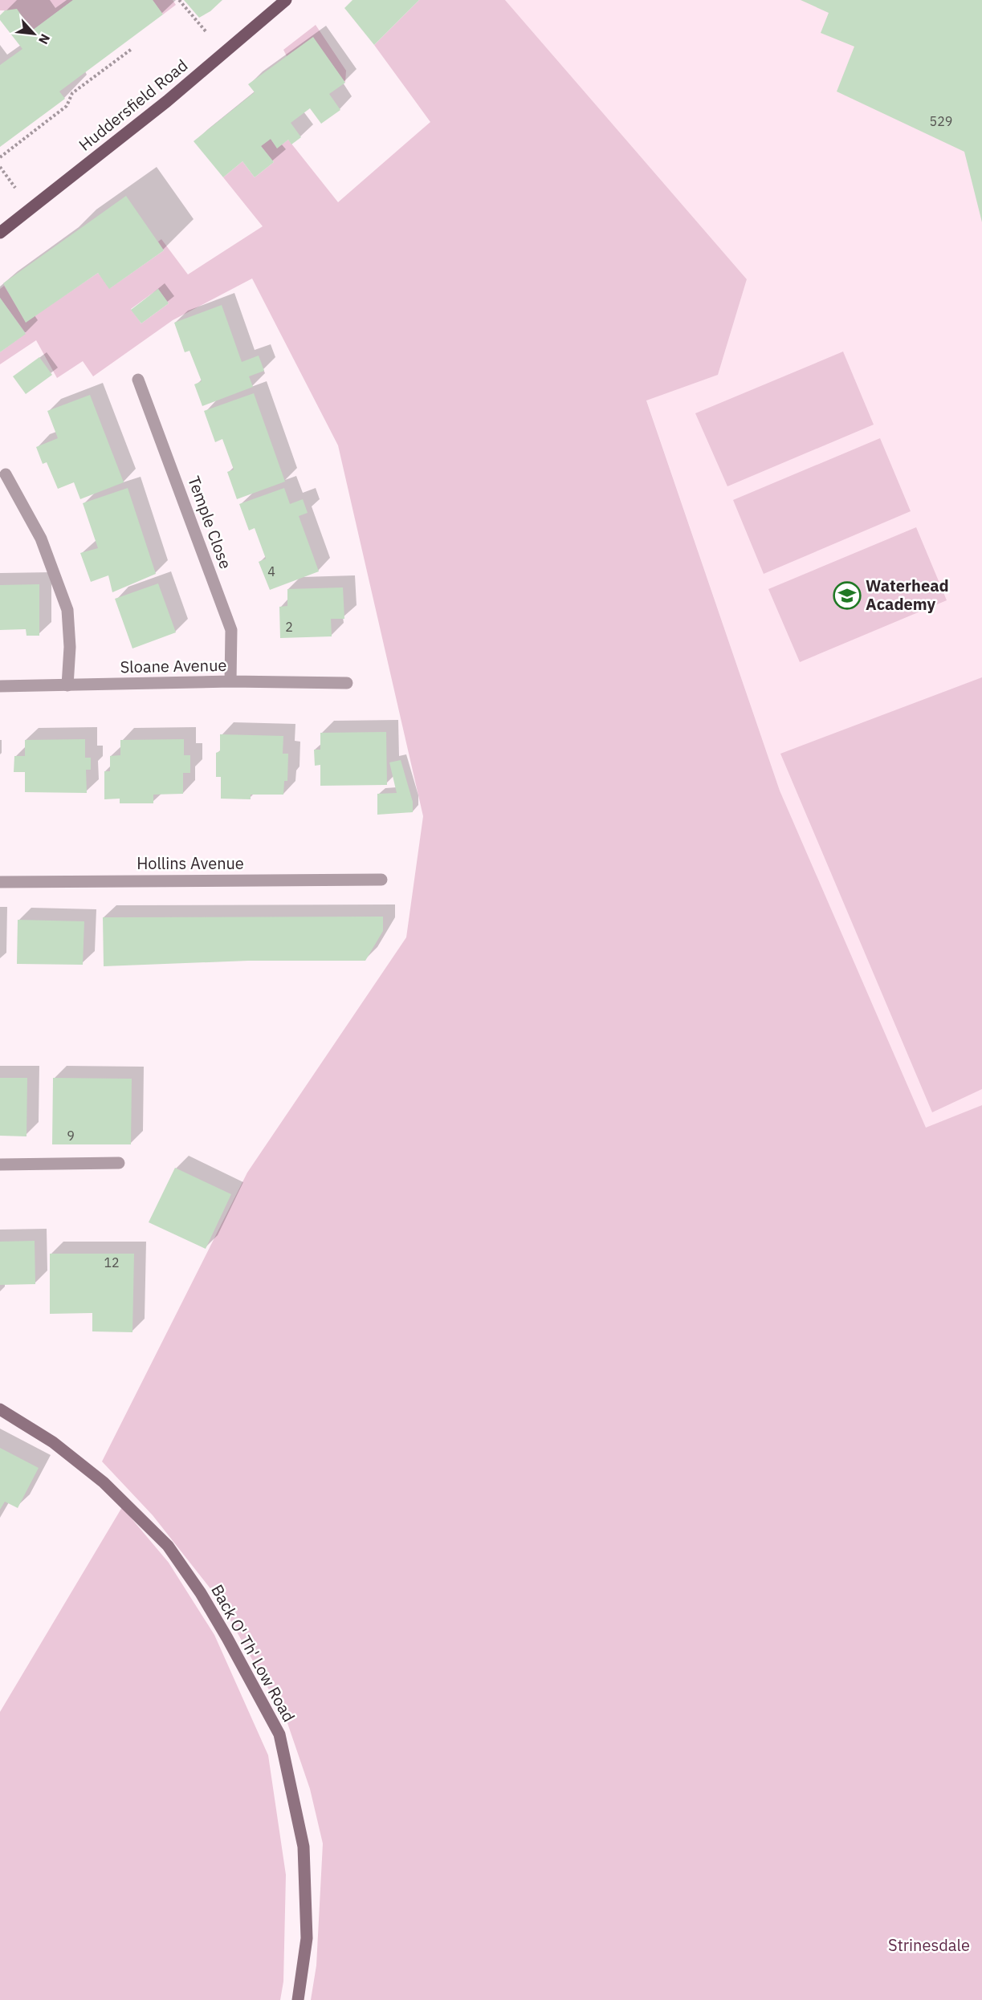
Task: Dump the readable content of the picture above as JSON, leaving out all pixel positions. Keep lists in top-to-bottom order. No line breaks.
{"streets":{"main road":["Huddersfield Road"],"street":["Temple Close","Sloane Avenue","Hollins Avenue","Back O' Th' Low Road"]},"crossings":[["Temple Close","Sloane Avenue"]],"parks":["Strinesdale"],"places":{"school or university":["Waterhead Academy"]},"house_numbers":["529","4","2","9","12"],"north":"bottom right"}
